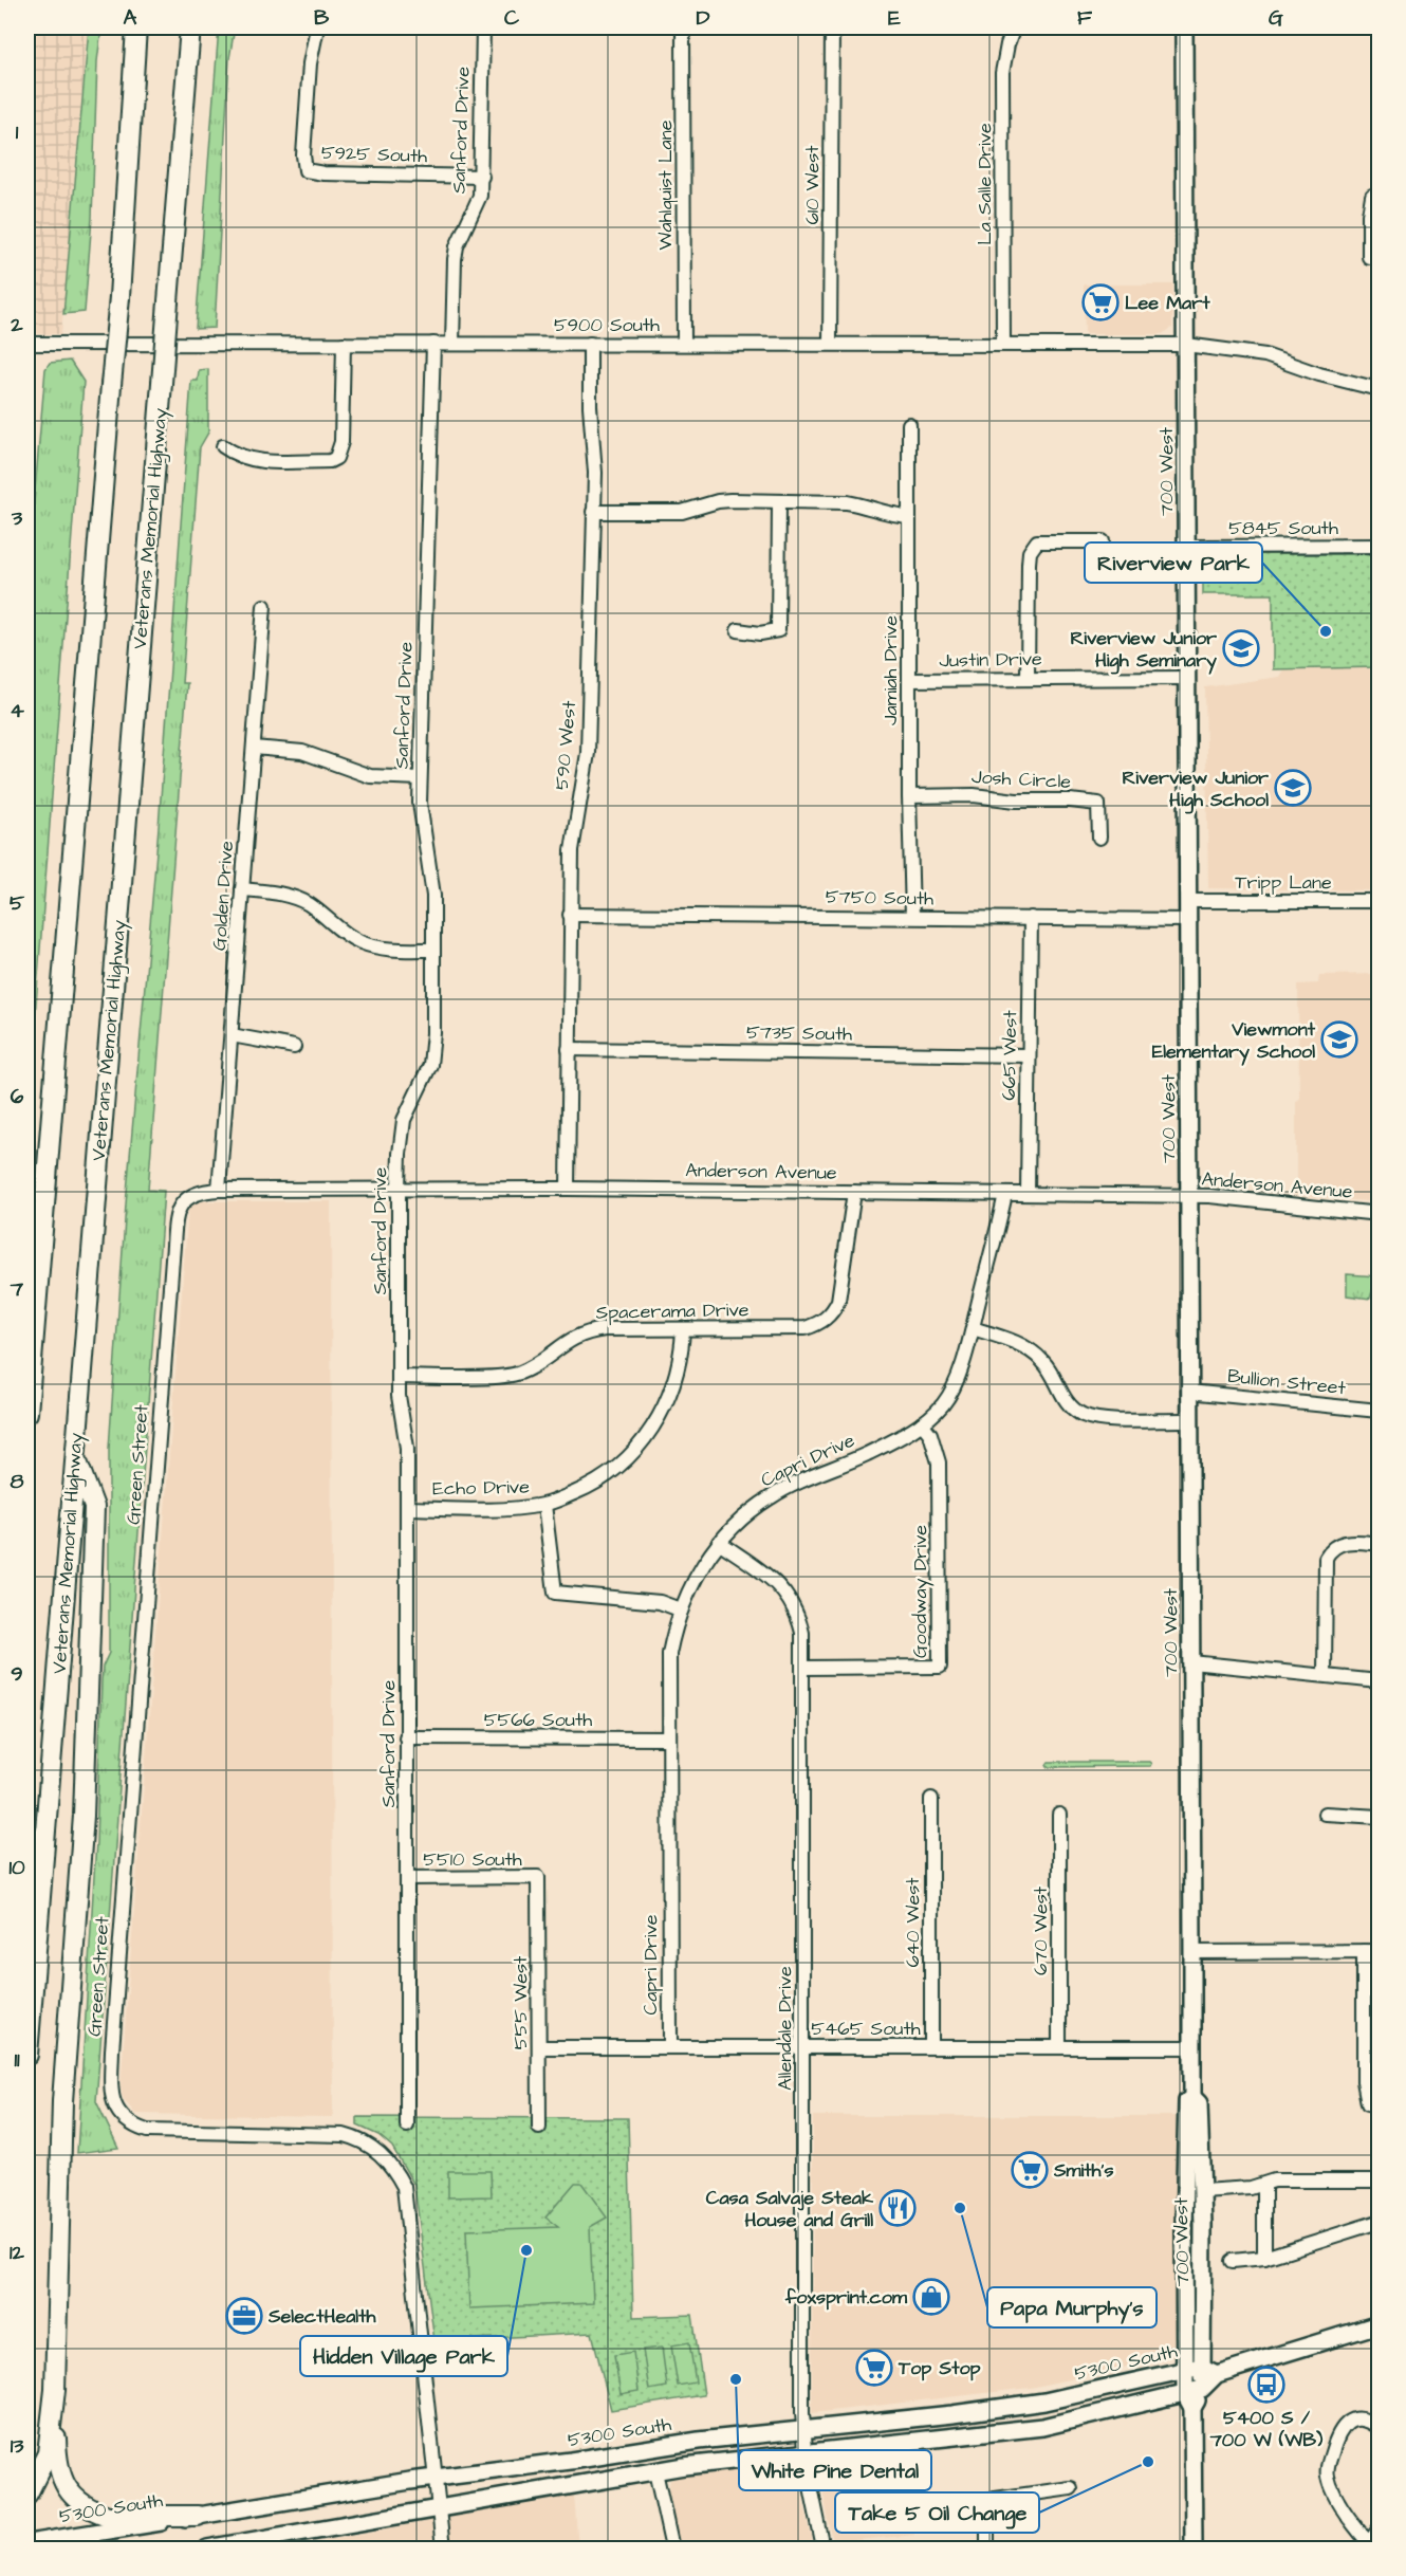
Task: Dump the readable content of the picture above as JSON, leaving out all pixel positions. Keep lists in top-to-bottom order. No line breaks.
{"streets":{"highway":["Veterans Memorial Highway"],"main road":["700 West","5300 South"],"street":["Sanford Drive","5925 South","La Salle Drive","Wahlquist Lane","610 West","5900 South","5845 South","Justin Drive","Jamiah Drive","590 West","Josh Circle","Tripp Lane","Golden Drive","5750 South","5735 South","665 West","Anderson Avenue","Spacerama Drive","Bullion Street","Capri Drive","Green Street","Echo Drive","Goodway Drive","5566 South","5510 South","640 West","670 West","555 West","Allendale Drive","5465 South"]},"crossings":[["Sanford Drive","5925 South"],["Sanford Drive","5900 South"],["Sanford Drive","Anderson Avenue"],["Sanford Drive","Spacerama Drive"],["Sanford Drive","Echo Drive"],["Sanford Drive","5566 South"],["Sanford Drive","5510 South"],["La Salle Drive","5900 South"],["Wahlquist Lane","5900 South"],["610 West","5900 South"],["5900 South","700 West"],["5900 South","590 West"],["700 West","5845 South"],["700 West","Justin Drive"],["700 West","Tripp Lane"],["700 West","5750 South"],["700 West","Anderson Avenue"],["700 West","Bullion Street"],["700 West","5465 South"],["700 West","5300 South"],["Justin Drive","Jamiah Drive"],["Jamiah Drive","Josh Circle"],["Jamiah Drive","5750 South"],["590 West","5750 South"],["590 West","5735 South"],["590 West","Anderson Avenue"],["Golden Drive","Anderson Avenue"],["5750 South","665 West"],["5735 South","665 West"],["665 West","Anderson Avenue"],["Anderson Avenue","Spacerama Drive"],["Anderson Avenue","Capri Drive"],["Anderson Avenue","Green Street"],["Spacerama Drive","Echo Drive"],["Capri Drive","Goodway Drive"],["Capri Drive","5566 South"],["Capri Drive","Allendale Drive"],["Capri Drive","5465 South"],["Green Street","5300 South"],["Goodway Drive","Allendale Drive"],["5510 South","555 West"],["640 West","5465 South"],["670 West","5465 South"],["555 West","5465 South"],["Allendale Drive","5465 South"],["Allendale Drive","5300 South"]],"places":{"supermarket":["Lee Mart","Smith's","Top Stop"],"other":["Riverview Park","Papa Murphy's","Hidden Village Park","White Pine Dental","Take 5 Oil Change"],"school or university":["Riverview Junior High Seminary","Riverview Junior High School","Viewmont Elementary School"],"restaurant":["Casa Salvaje Steak House and Grill"],"shop":["foxsprint.com"],"office":["SelectHealth"],"bus stop":["5400 S / 700 W (WB)"]},"grid":{"columns":["A","B","C","D","E","F","G"],"rows":["1","2","3","4","5","6","7","8","9","10","11","12","13"]}}
